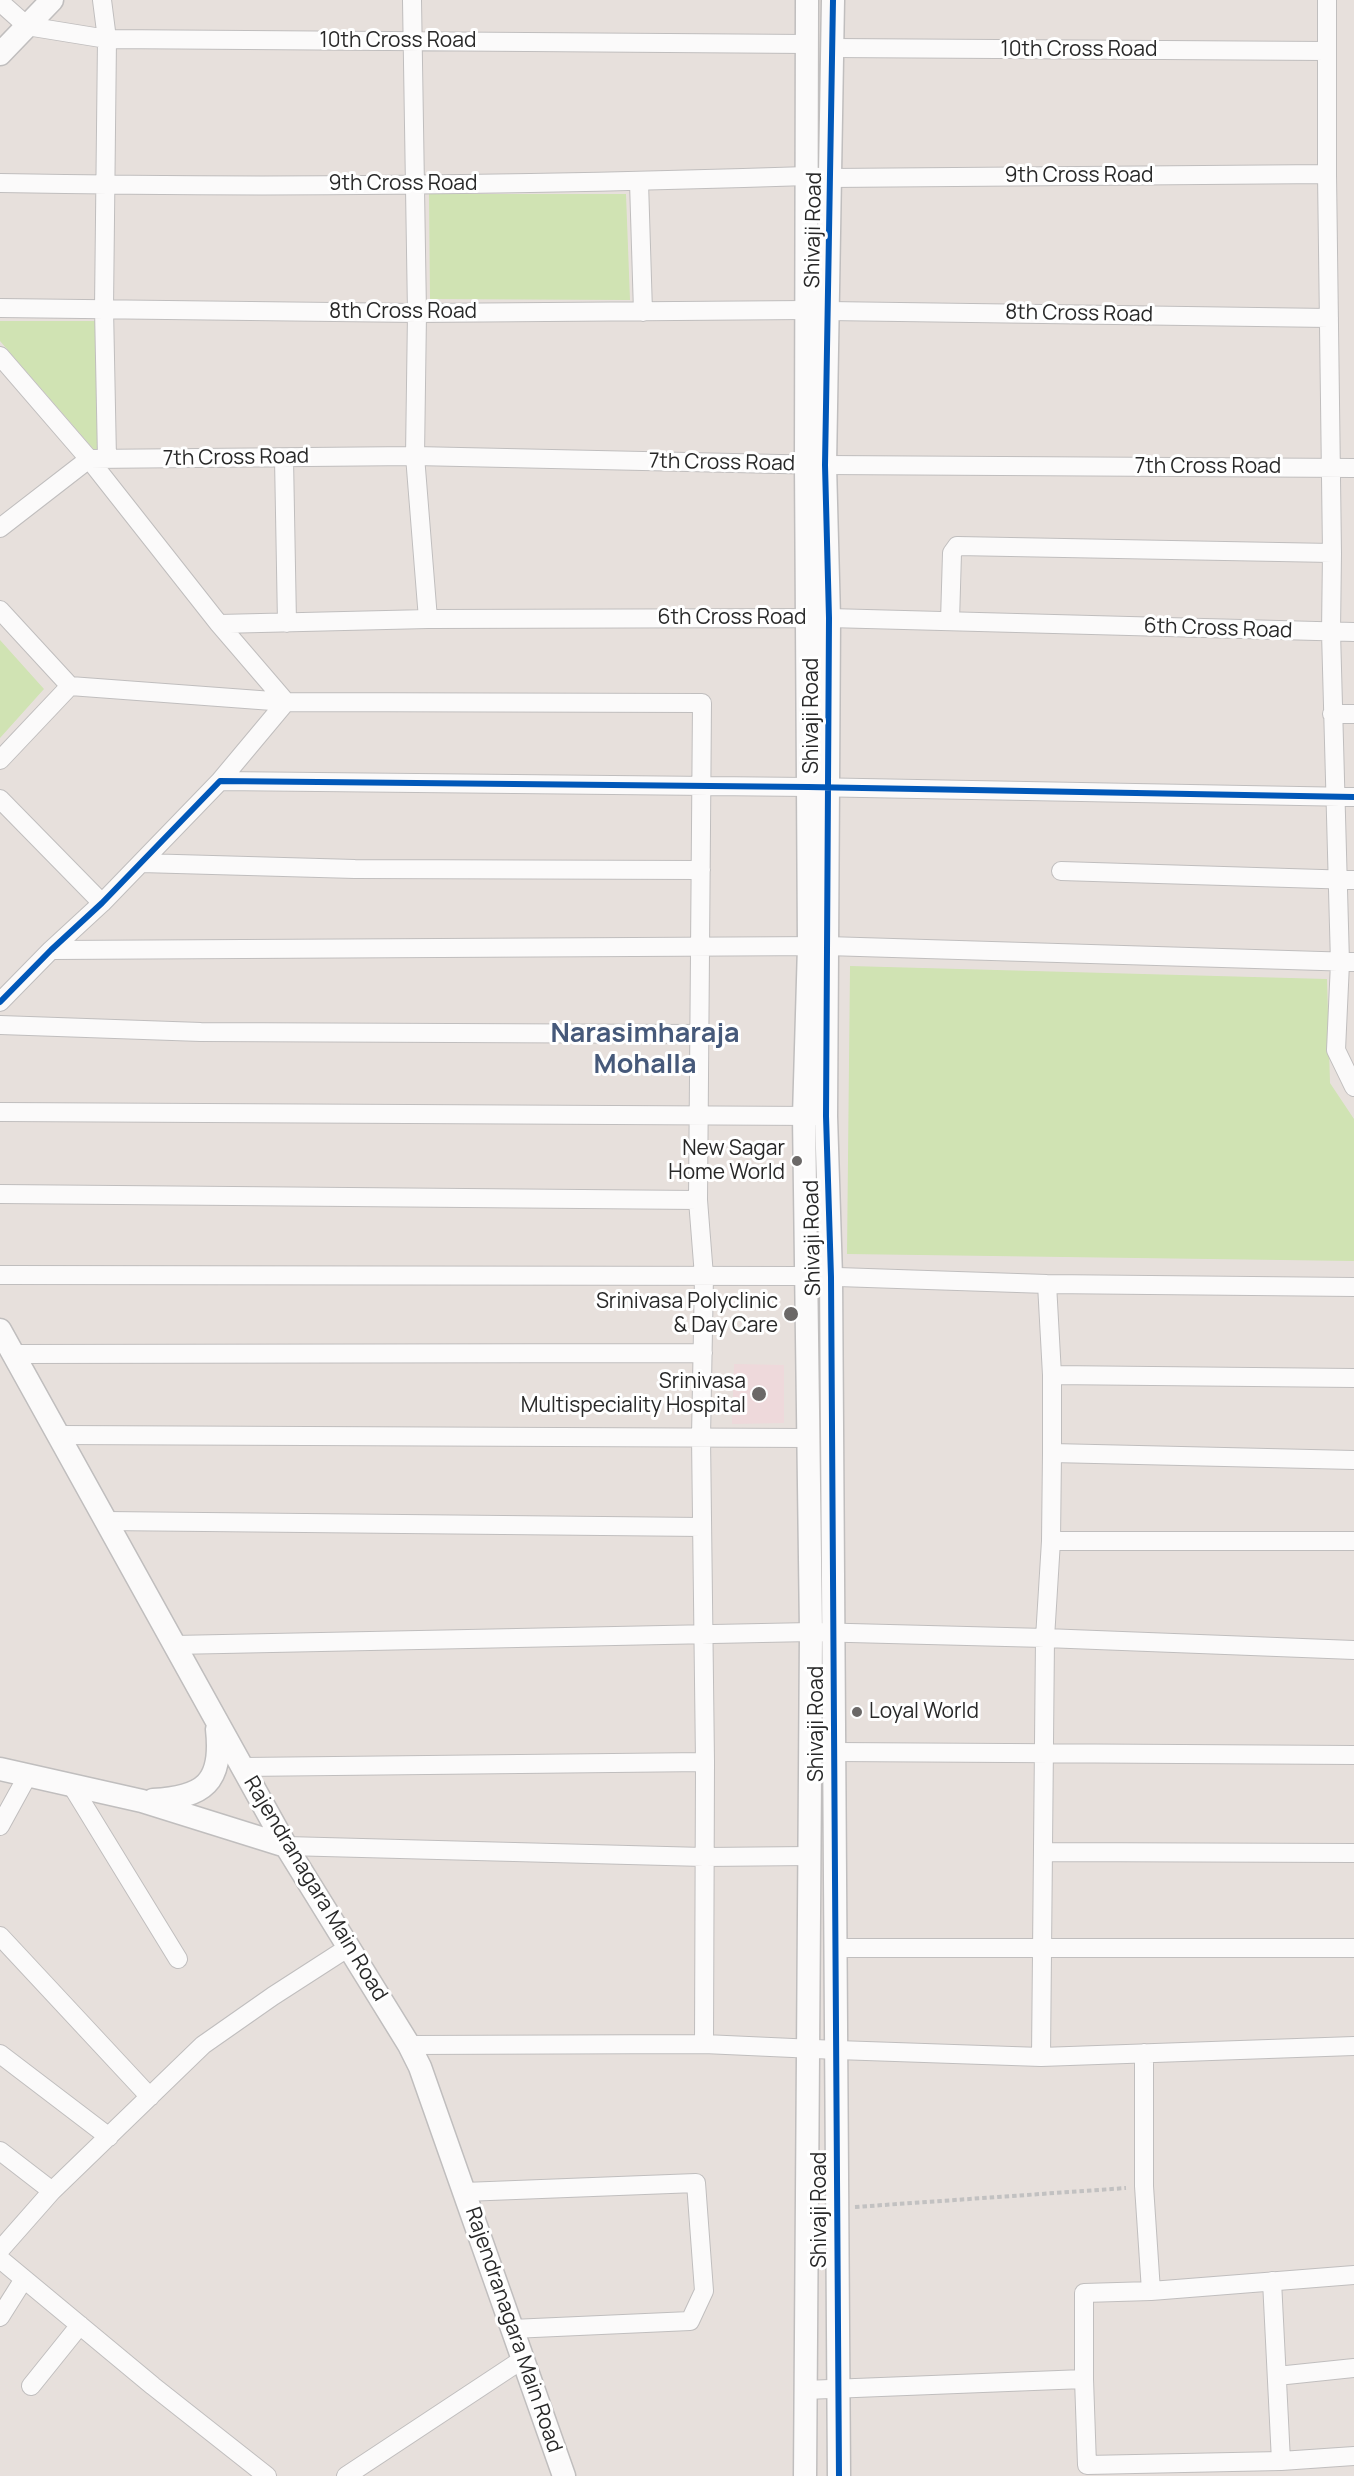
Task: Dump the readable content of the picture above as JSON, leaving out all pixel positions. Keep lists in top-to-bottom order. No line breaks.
{"streets":{"street":["10th Cross Road","9th Cross Road","Shivaji Road","8th Cross Road","7th Cross Road","6th Cross Road","Rajendranagara Main Road"]},"crossings":[["10th Cross Road","Shivaji Road"],["9th Cross Road","Shivaji Road"],["Shivaji Road","8th Cross Road"],["Shivaji Road","7th Cross Road"],["Shivaji Road","6th Cross Road"]],"districts":["Narasimharaja Mohalla"],"places":["New Sagar Home World","Srinivasa Polyclinic & Day Care","Srinivasa Multispeciality Hospital","Loyal World"]}
